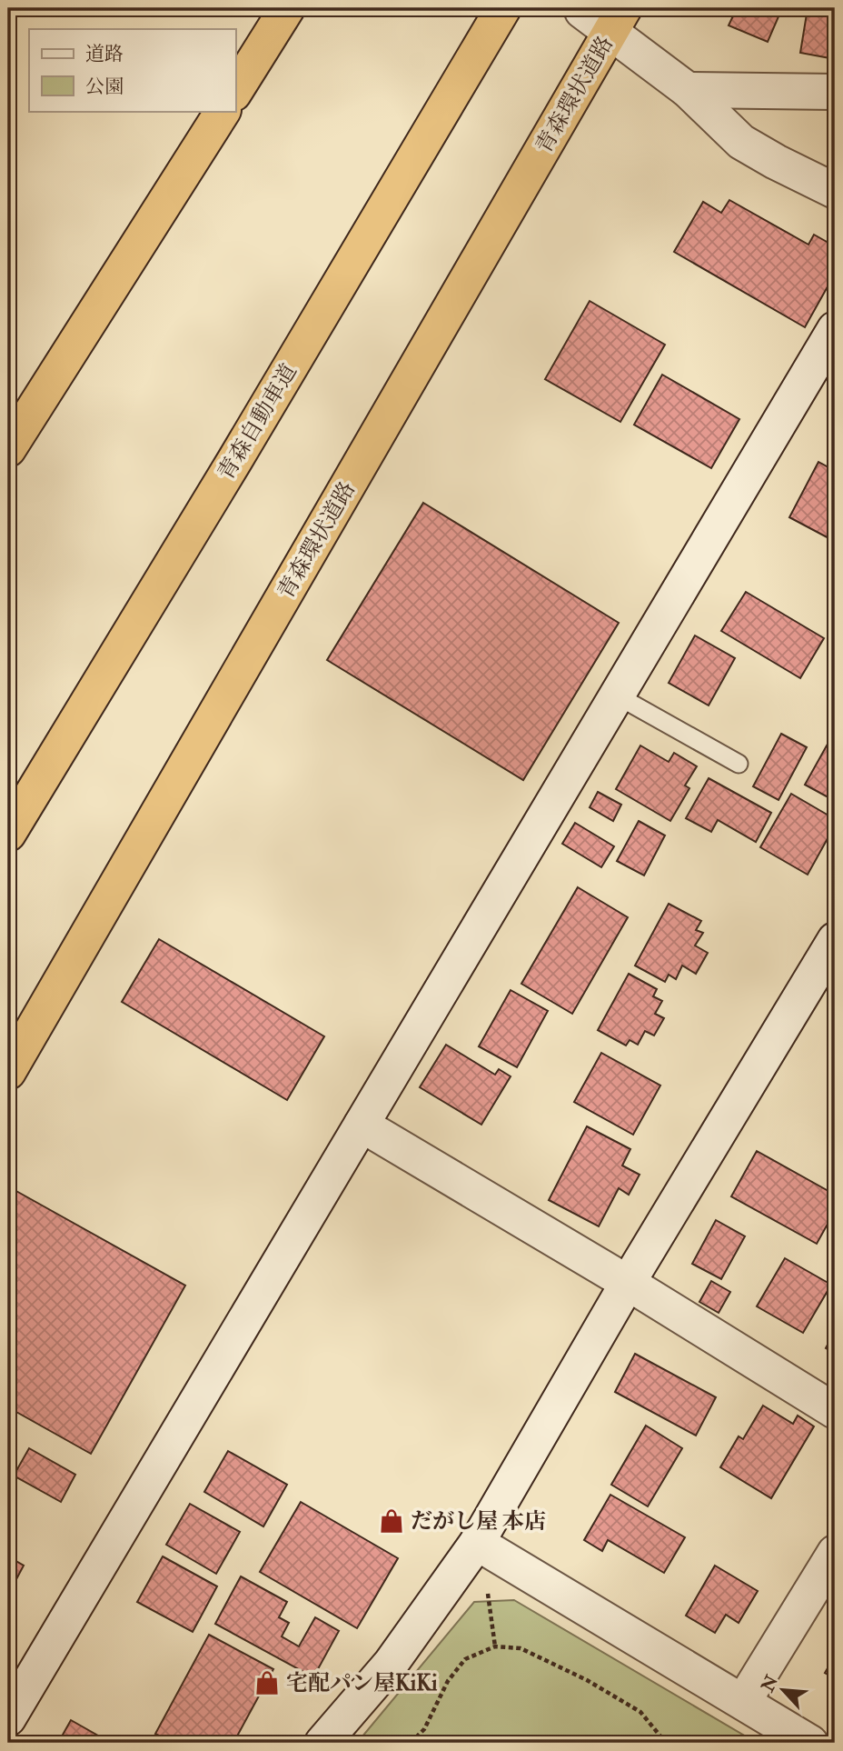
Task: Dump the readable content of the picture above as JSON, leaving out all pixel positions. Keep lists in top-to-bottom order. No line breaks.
{"streets":{"highway":["青森環状道路","青森自動車道"]},"places":{"shop":["だがし屋 本店","宅配パン屋KiKi"]},"legend":["道路","公園"],"north":"top left"}
